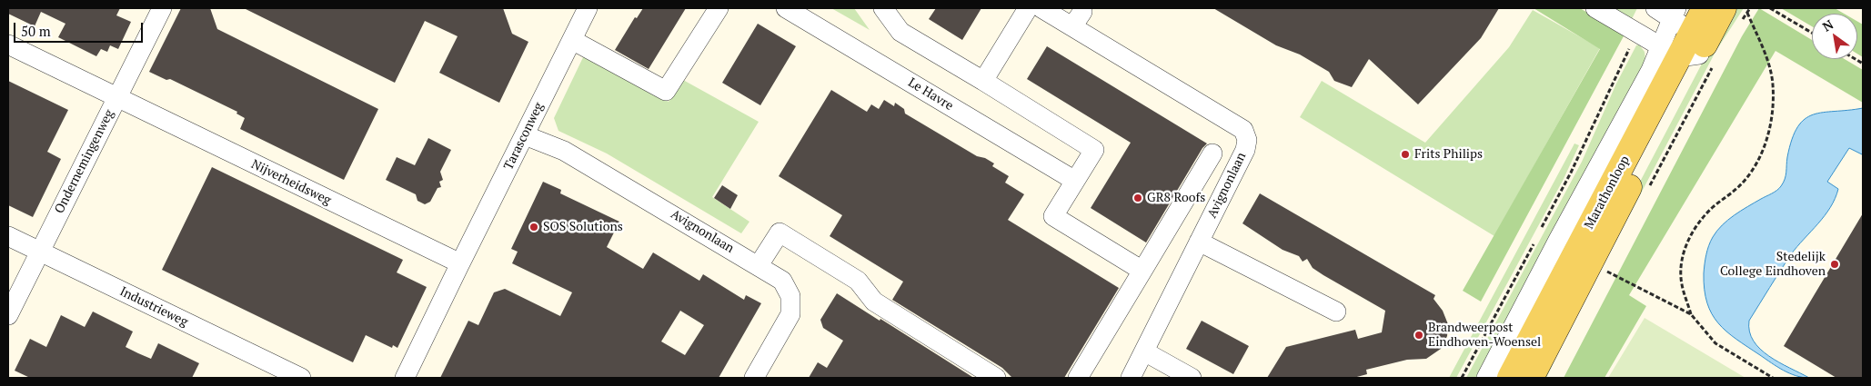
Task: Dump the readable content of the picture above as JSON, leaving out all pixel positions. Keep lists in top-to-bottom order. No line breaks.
{"streets":{"main road":["Marathonloop"],"street":["Le Havre","Tarasconweg","Ondernemingenweg","Nijverheidsweg","Avignonlaan","Industrieweg"]},"crossings":[["Tarasconweg","Nijverheidsweg"],["Tarasconweg","Avignonlaan"],["Ondernemingenweg","Nijverheidsweg"],["Ondernemingenweg","Industrieweg"]],"places":["Frits Philips","GR8 Roofs","SOS Solutions","Stedelijk College Eindhoven","Brandweerpost Eindhoven-Woensel"],"scale_bar":"50 m","north":"top left"}
